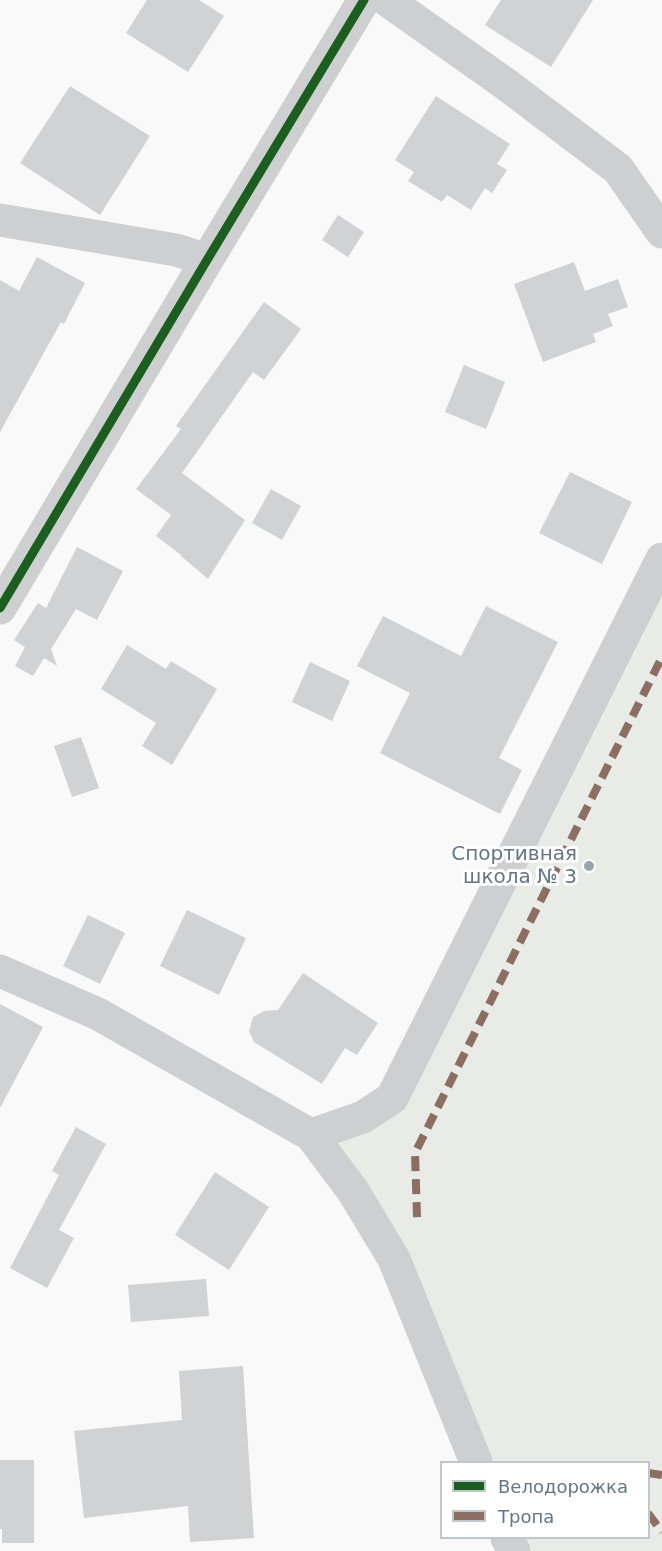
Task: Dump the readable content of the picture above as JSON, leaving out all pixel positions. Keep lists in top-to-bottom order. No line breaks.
{"places":["Спортивная школа № 3"],"legend":["Велодорожка","Тропа"]}
